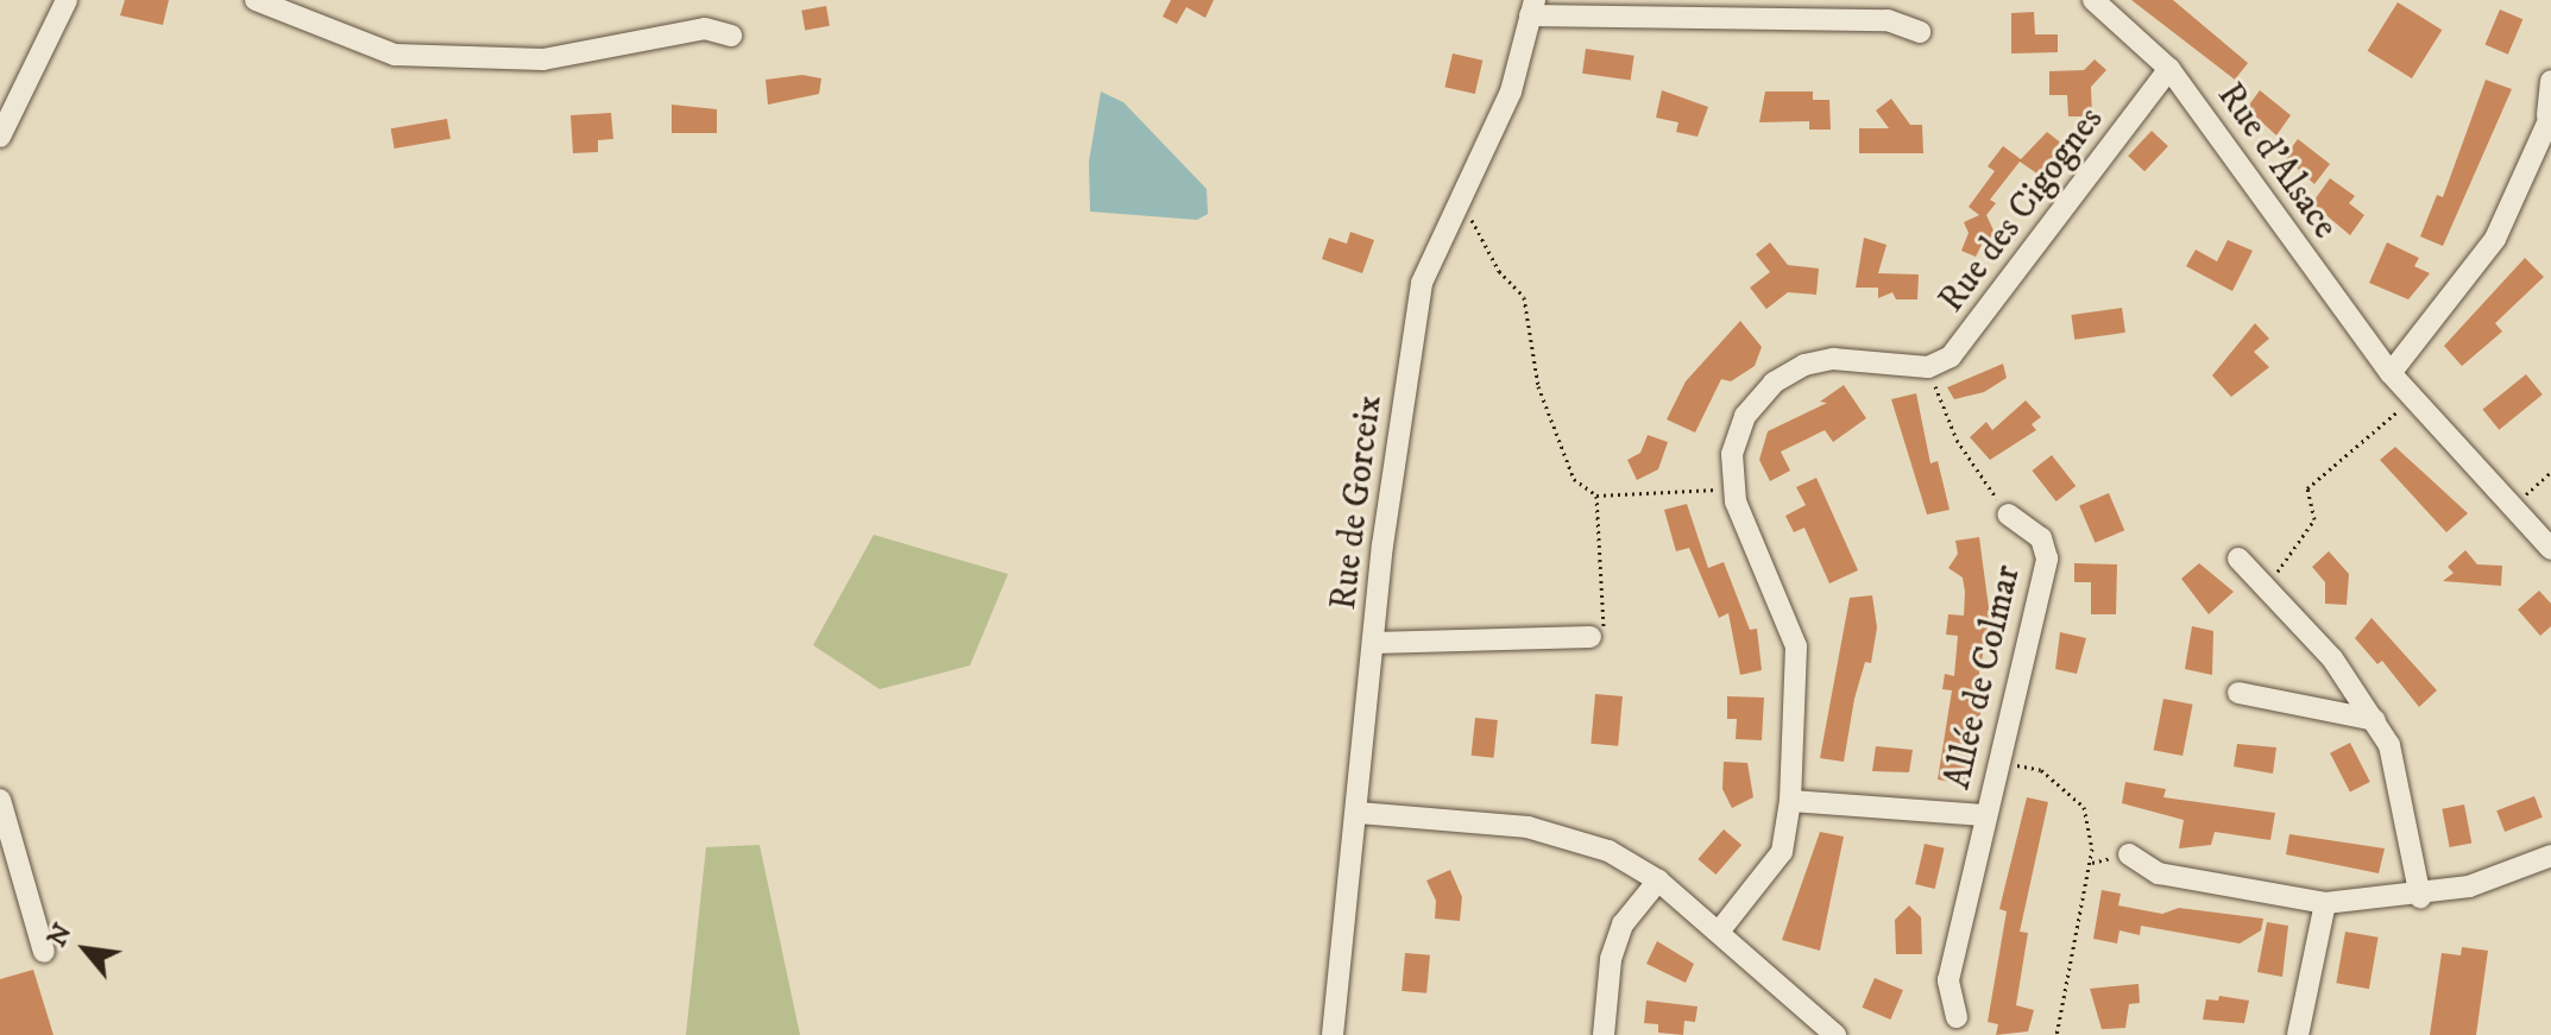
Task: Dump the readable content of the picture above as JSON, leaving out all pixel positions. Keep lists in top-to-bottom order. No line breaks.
{"streets":{"street":["Rue d'Alsace","Rue des Cigognes","Rue de Gorceix","Allée de Colmar"]},"crossings":[["Rue d'Alsace","Rue des Cigognes"]],"north":"top left"}
